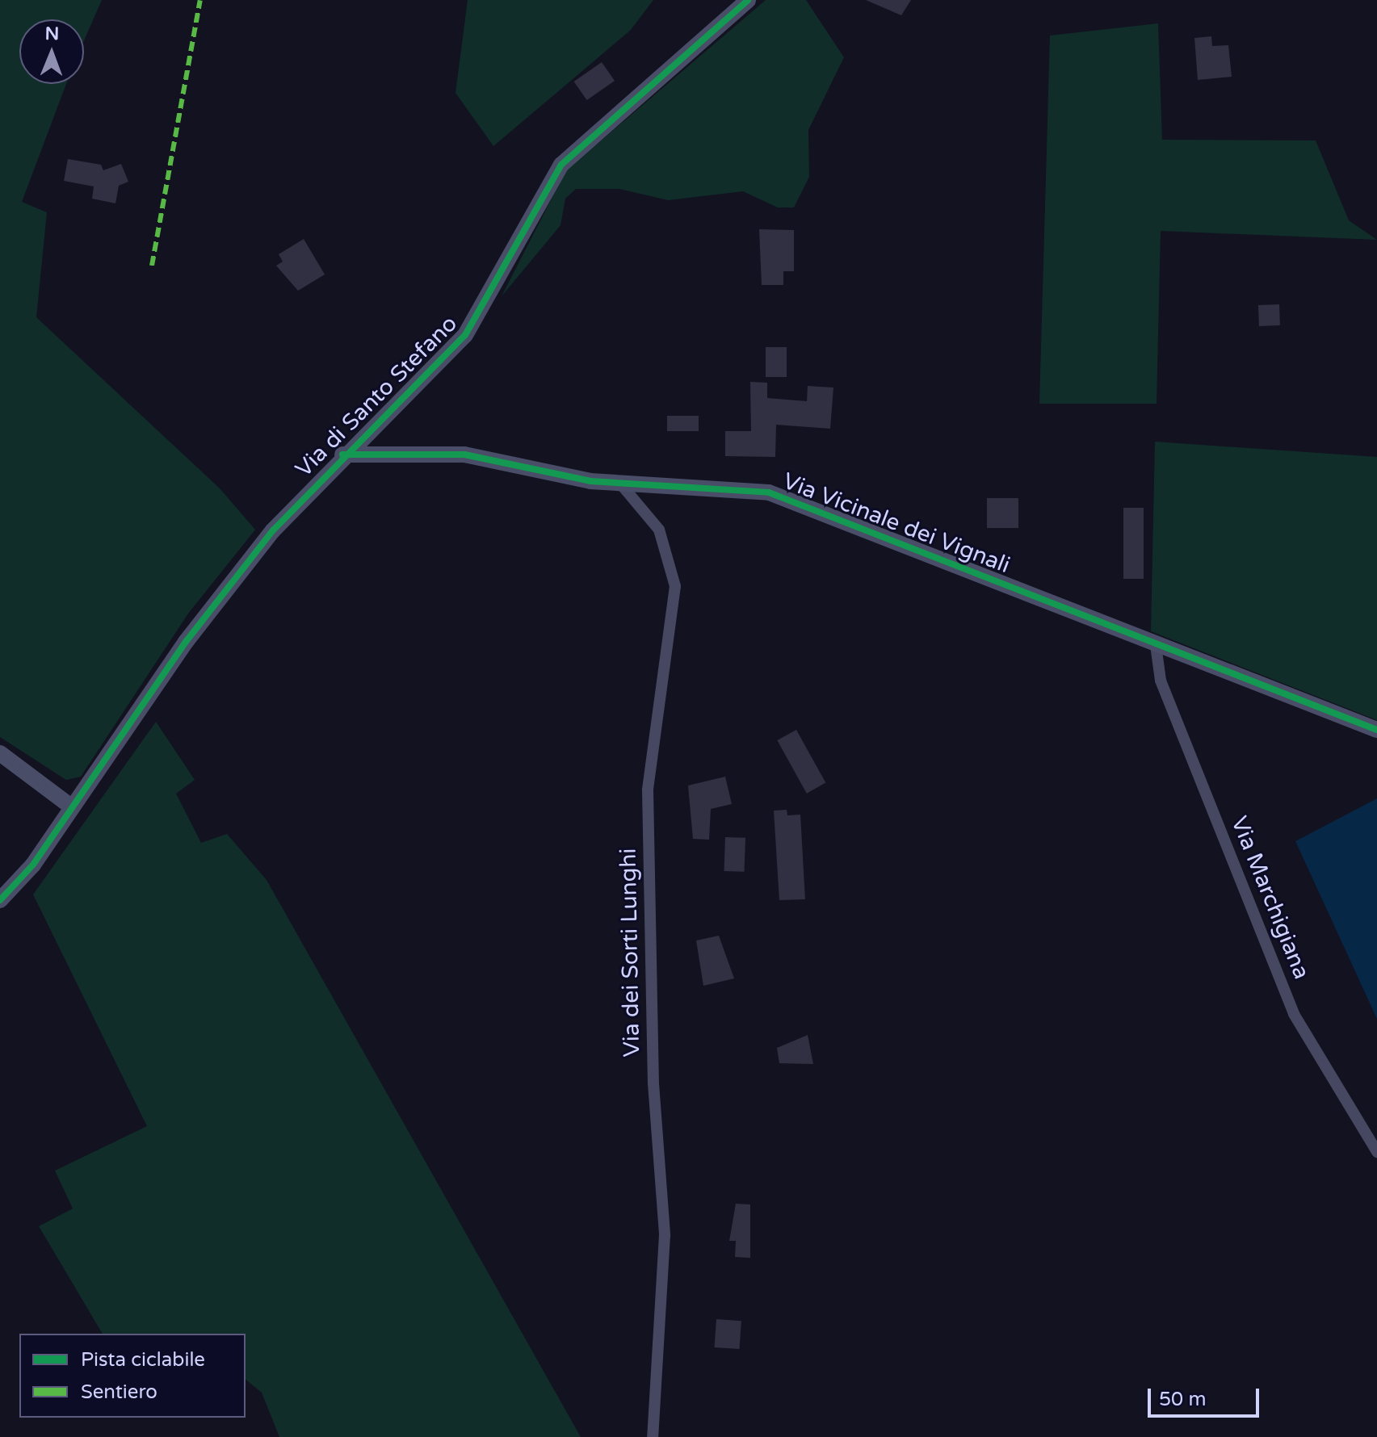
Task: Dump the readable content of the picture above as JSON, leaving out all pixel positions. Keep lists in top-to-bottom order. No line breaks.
{"streets":{"street":["Via di Santo Stefano","Via Vicinale dei Vignali","Via Marchigiana","Via dei Sorti Lunghi"]},"crossings":[["Via di Santo Stefano","Via Vicinale dei Vignali"],["Via Vicinale dei Vignali","Via Marchigiana"],["Via Vicinale dei Vignali","Via dei Sorti Lunghi"]],"legend":["Pista ciclabile","Sentiero"],"scale_bar":"50 m","north":"top"}
